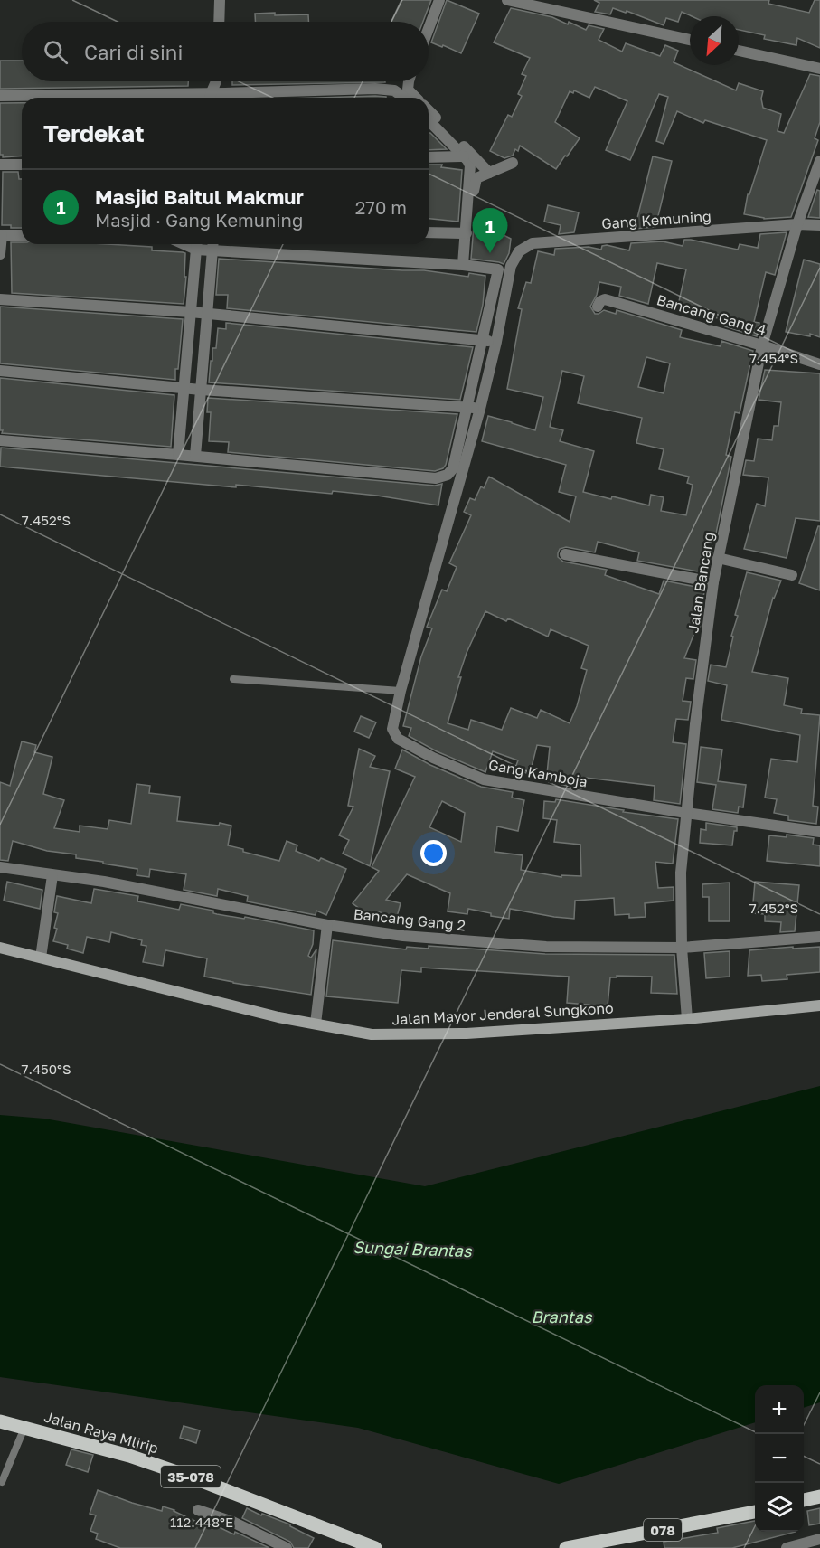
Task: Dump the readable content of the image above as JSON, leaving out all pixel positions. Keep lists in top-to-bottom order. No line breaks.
{"streets":{"main road":["Jalan Mayor Jenderal Sungkono","Jalan Raya Mlirip","35-078","078"],"street":["Gang Kemuning","Bancang Gang 4","Jalan Bancang","Gang Kamboja","Bancang Gang 2"]},"crossings":[["Gang Kemuning","Jalan Bancang"],["Bancang Gang 4","Jalan Bancang"],["Jalan Bancang","Gang Kamboja"],["Jalan Bancang","Bancang Gang 2"],["Jalan Bancang","Jalan Mayor Jenderal Sungkono"]],"water":["Sungai Brantas","Brantas"],"north":"bottom left","page":{"search":"Cari di sini","heading":"Terdekat","list":[{"mark":"1","name":"Masjid Baitul Makmur","note":"Masjid · Gang Kemuning","value":"270 m"}],"pins":"1","map_buttons":["+","−"]},"coordinates":["7.454°S","7.452°S","7.450°S","112.448°E"]}
